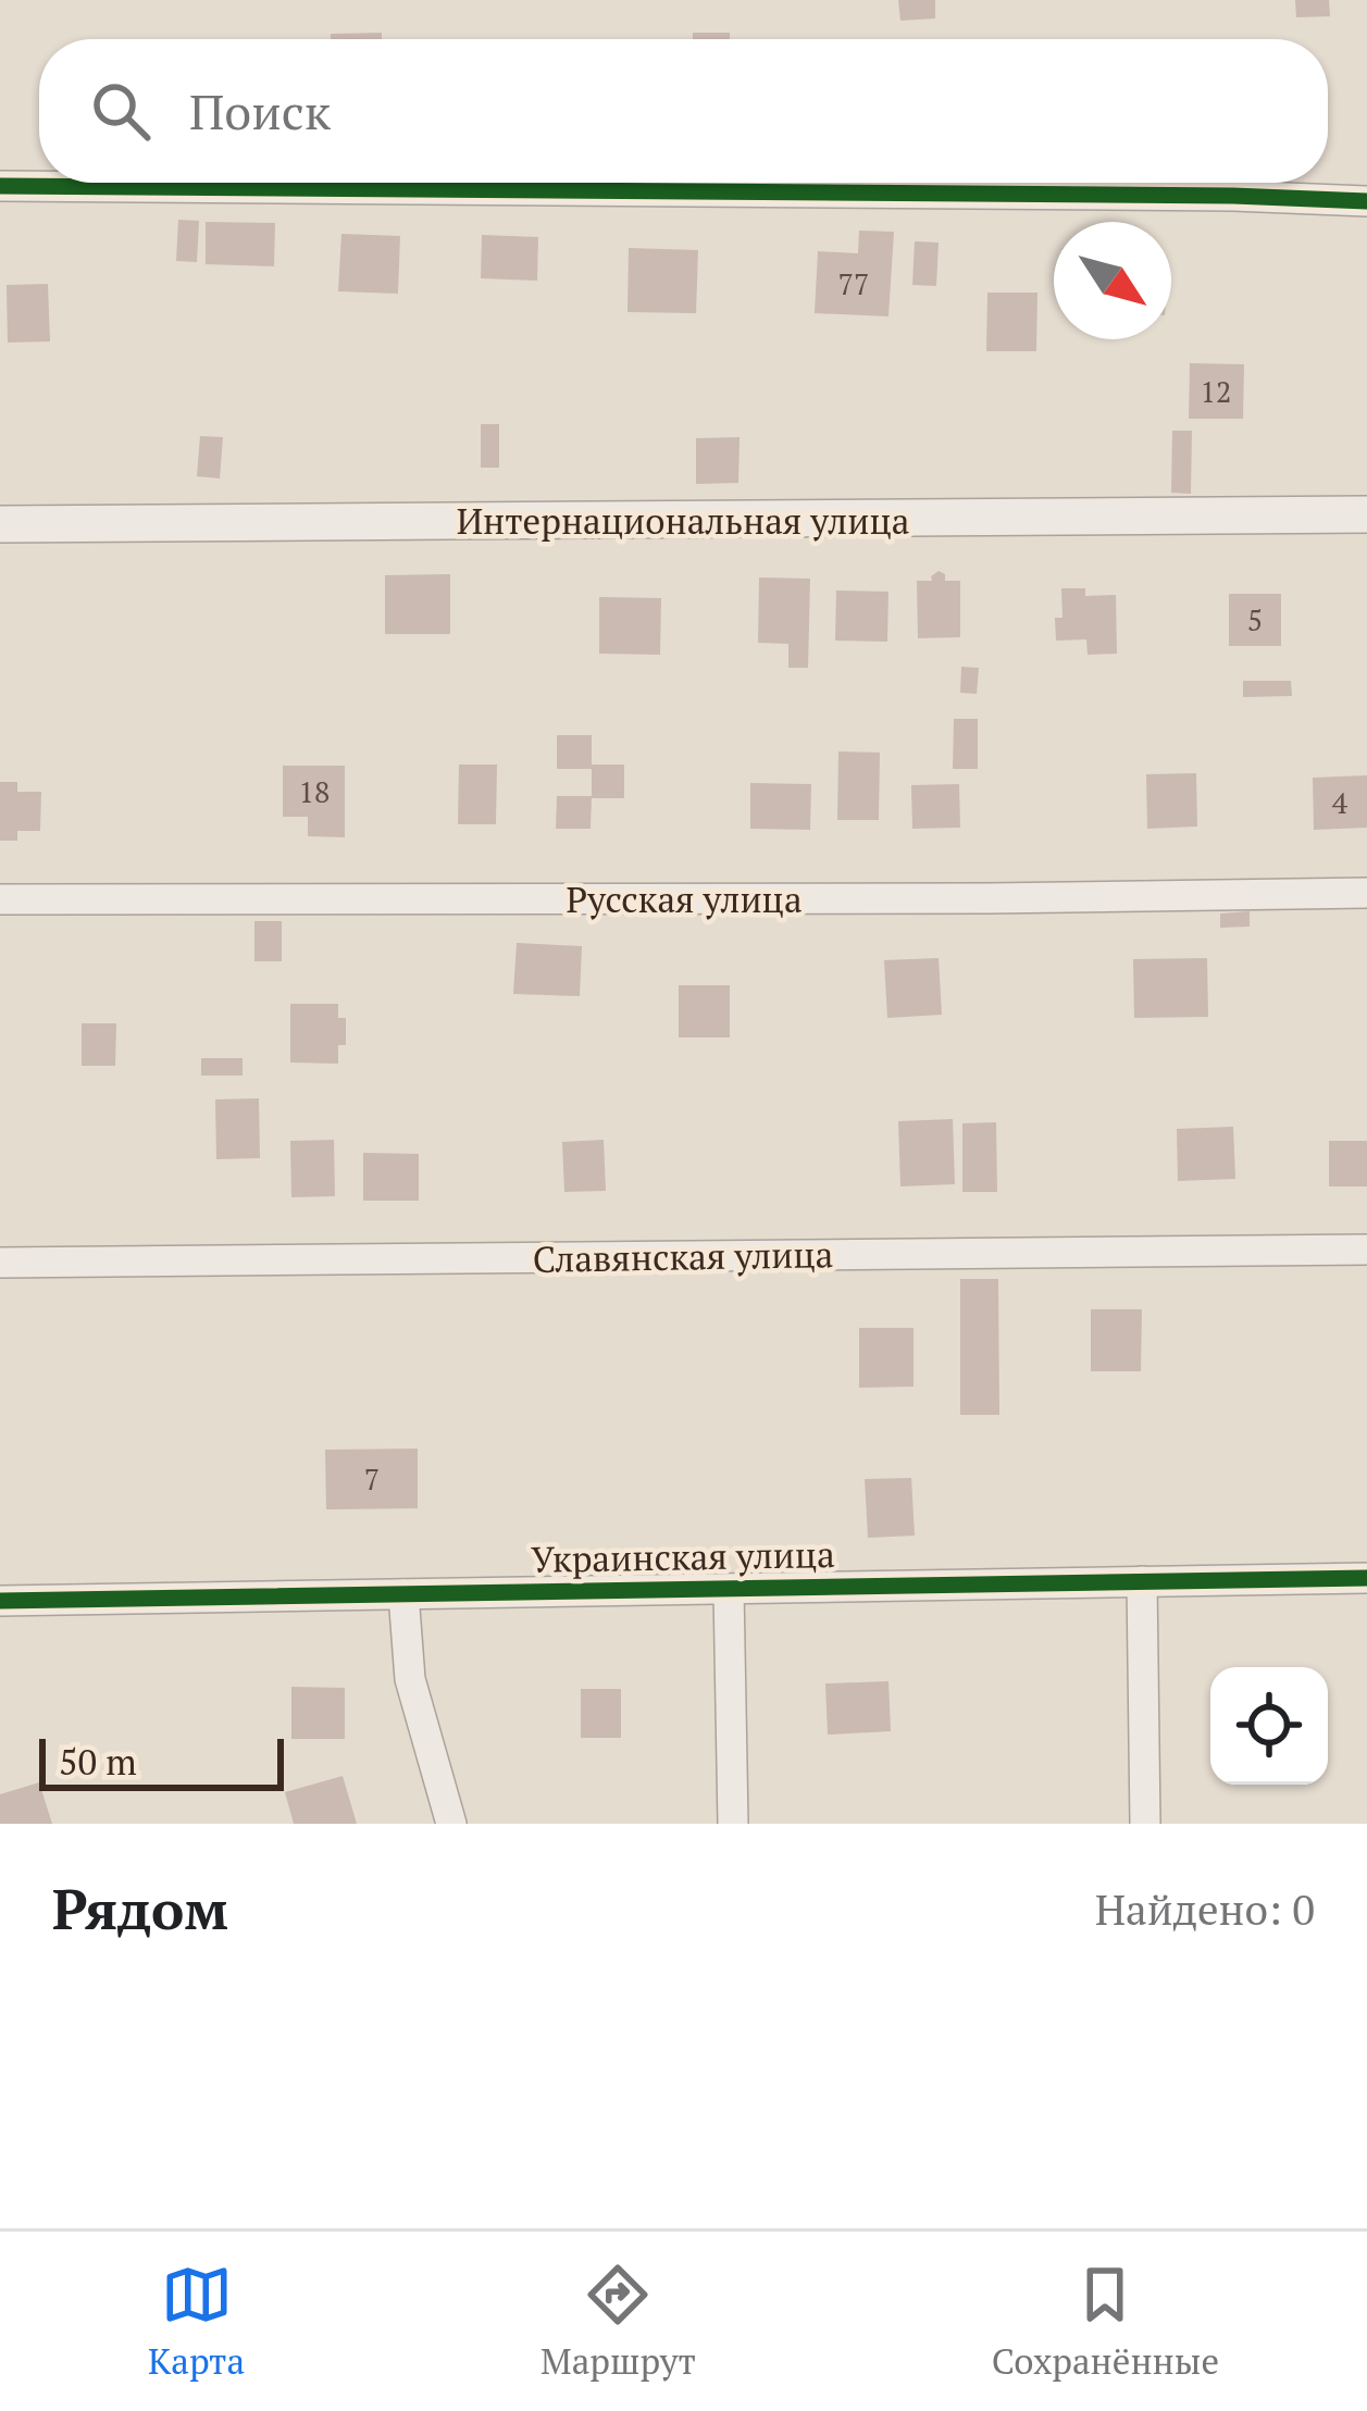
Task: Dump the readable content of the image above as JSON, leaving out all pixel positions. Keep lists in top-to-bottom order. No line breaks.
{"streets":{"street":["Интернациональная улица","Русская улица","Славянская улица","Украинская улица"]},"house_numbers":["77","12","5","18","4","7"],"scale_bar":"50 m","north":"bottom right","page":{"search":"Поиск","scale":"50 m","heading":["Рядом","Найдено: 0"],"nav":["Карта","Маршрут","Сохранённые"]}}
